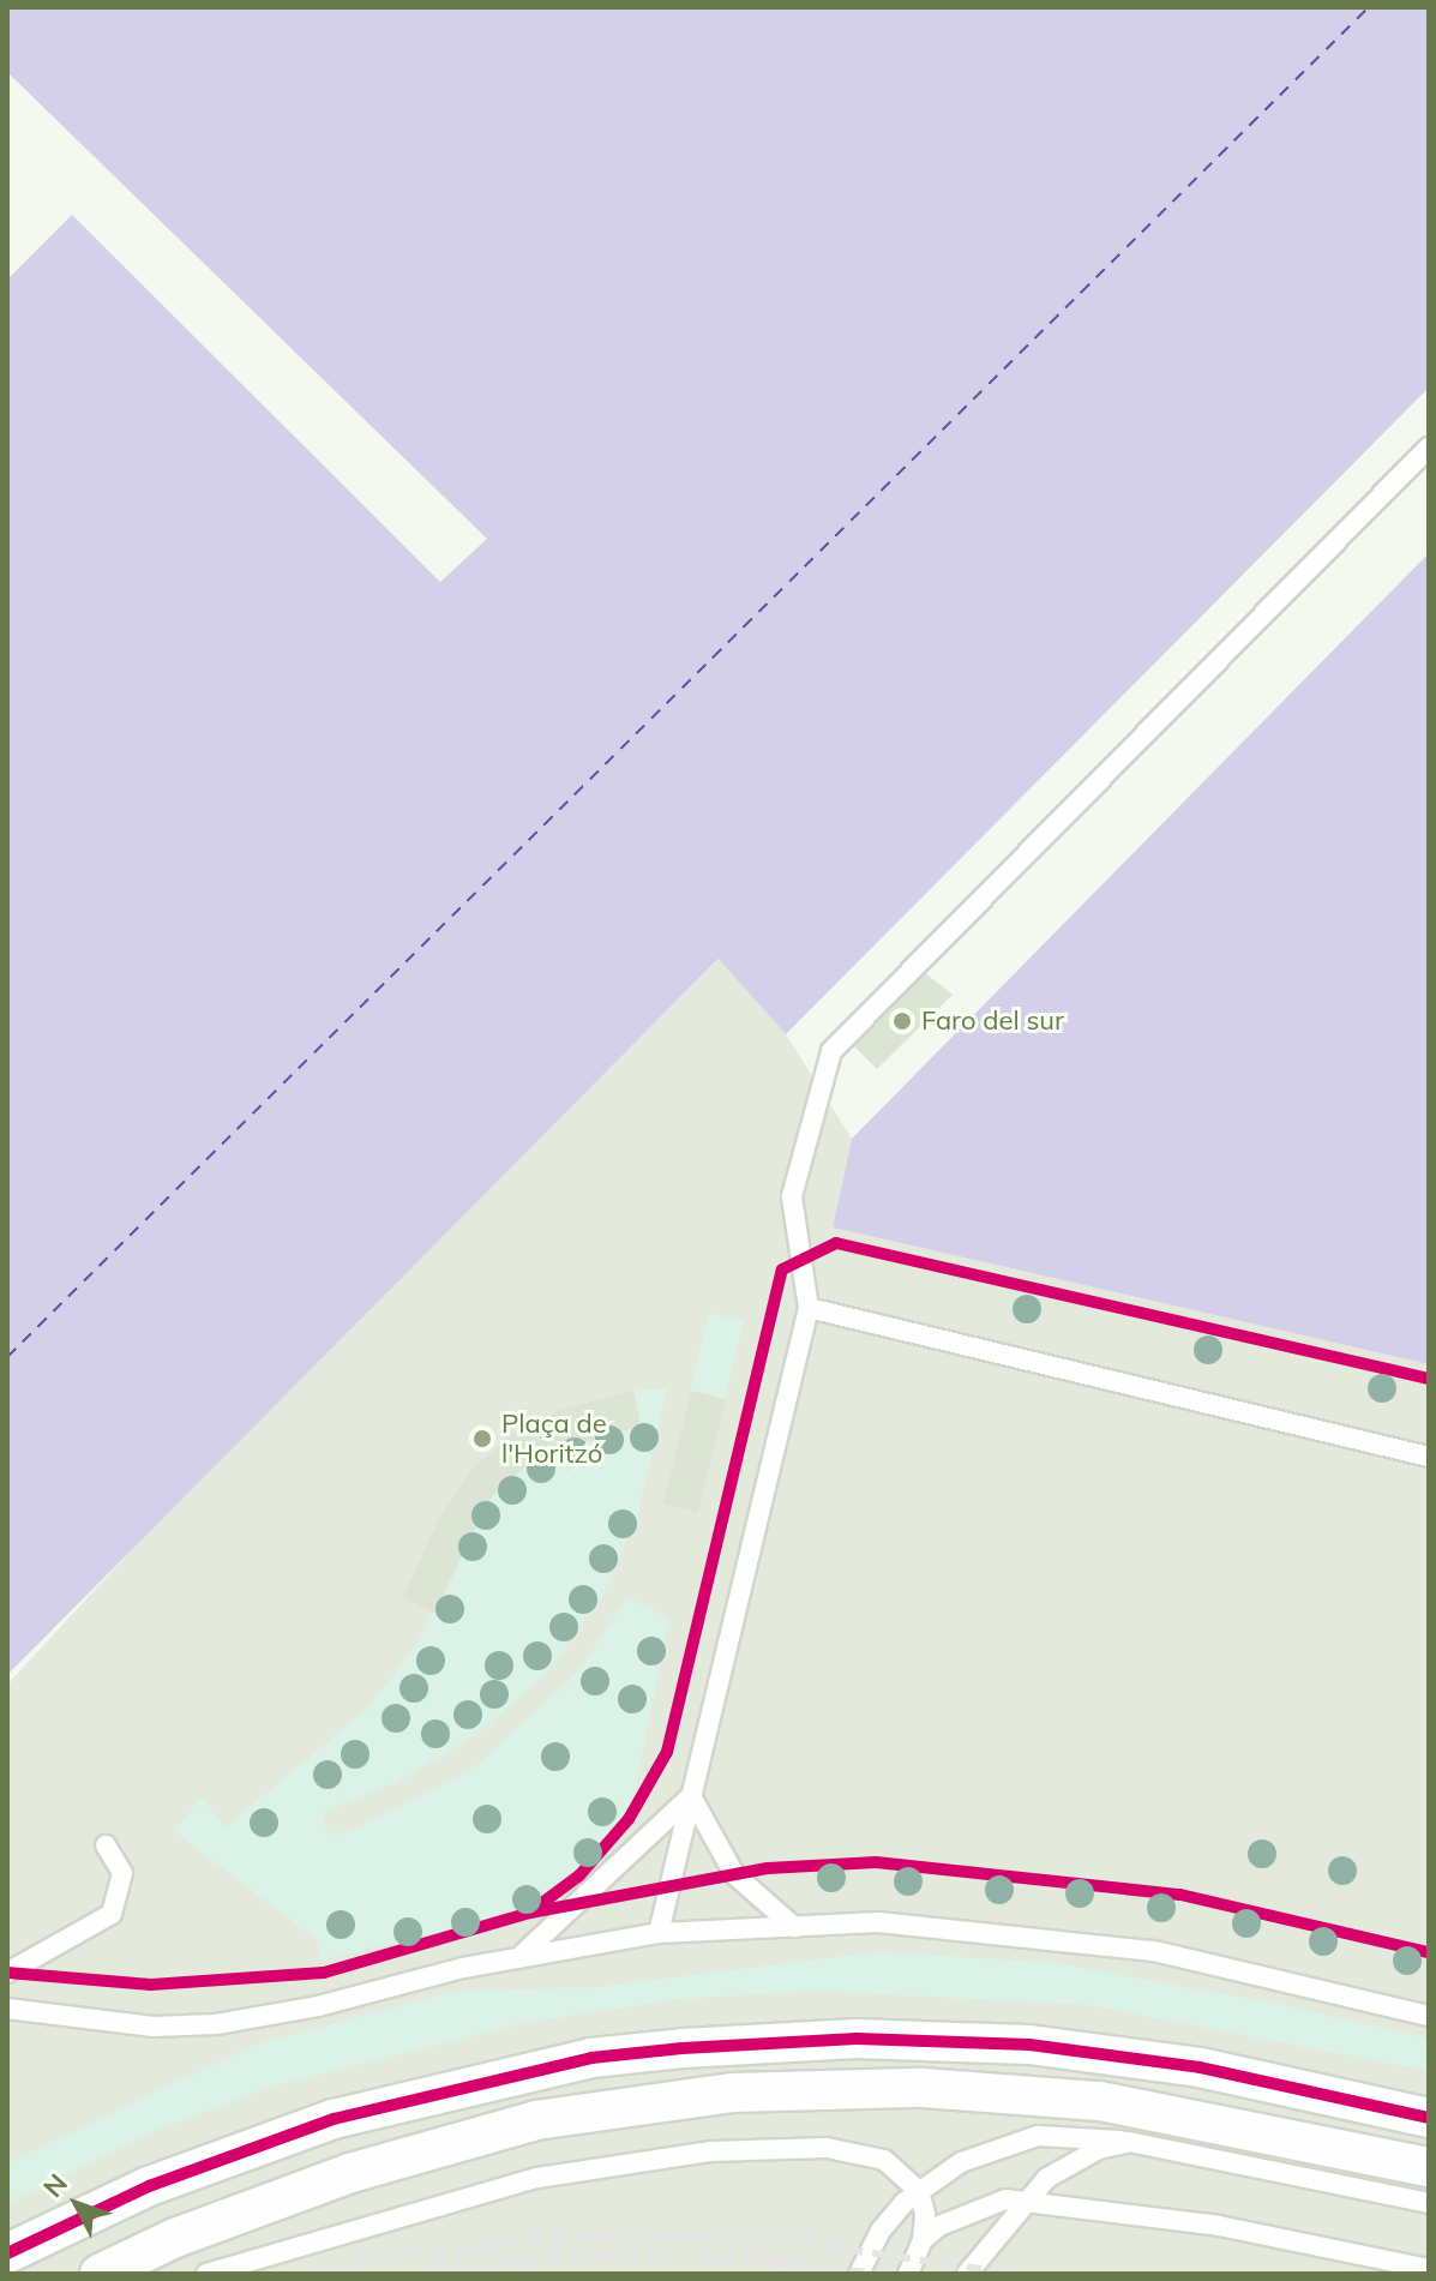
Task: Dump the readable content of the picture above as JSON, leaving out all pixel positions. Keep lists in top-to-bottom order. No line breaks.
{"places":["Faro del sur","Plaça de l'Horitzó"],"north":"top left"}
